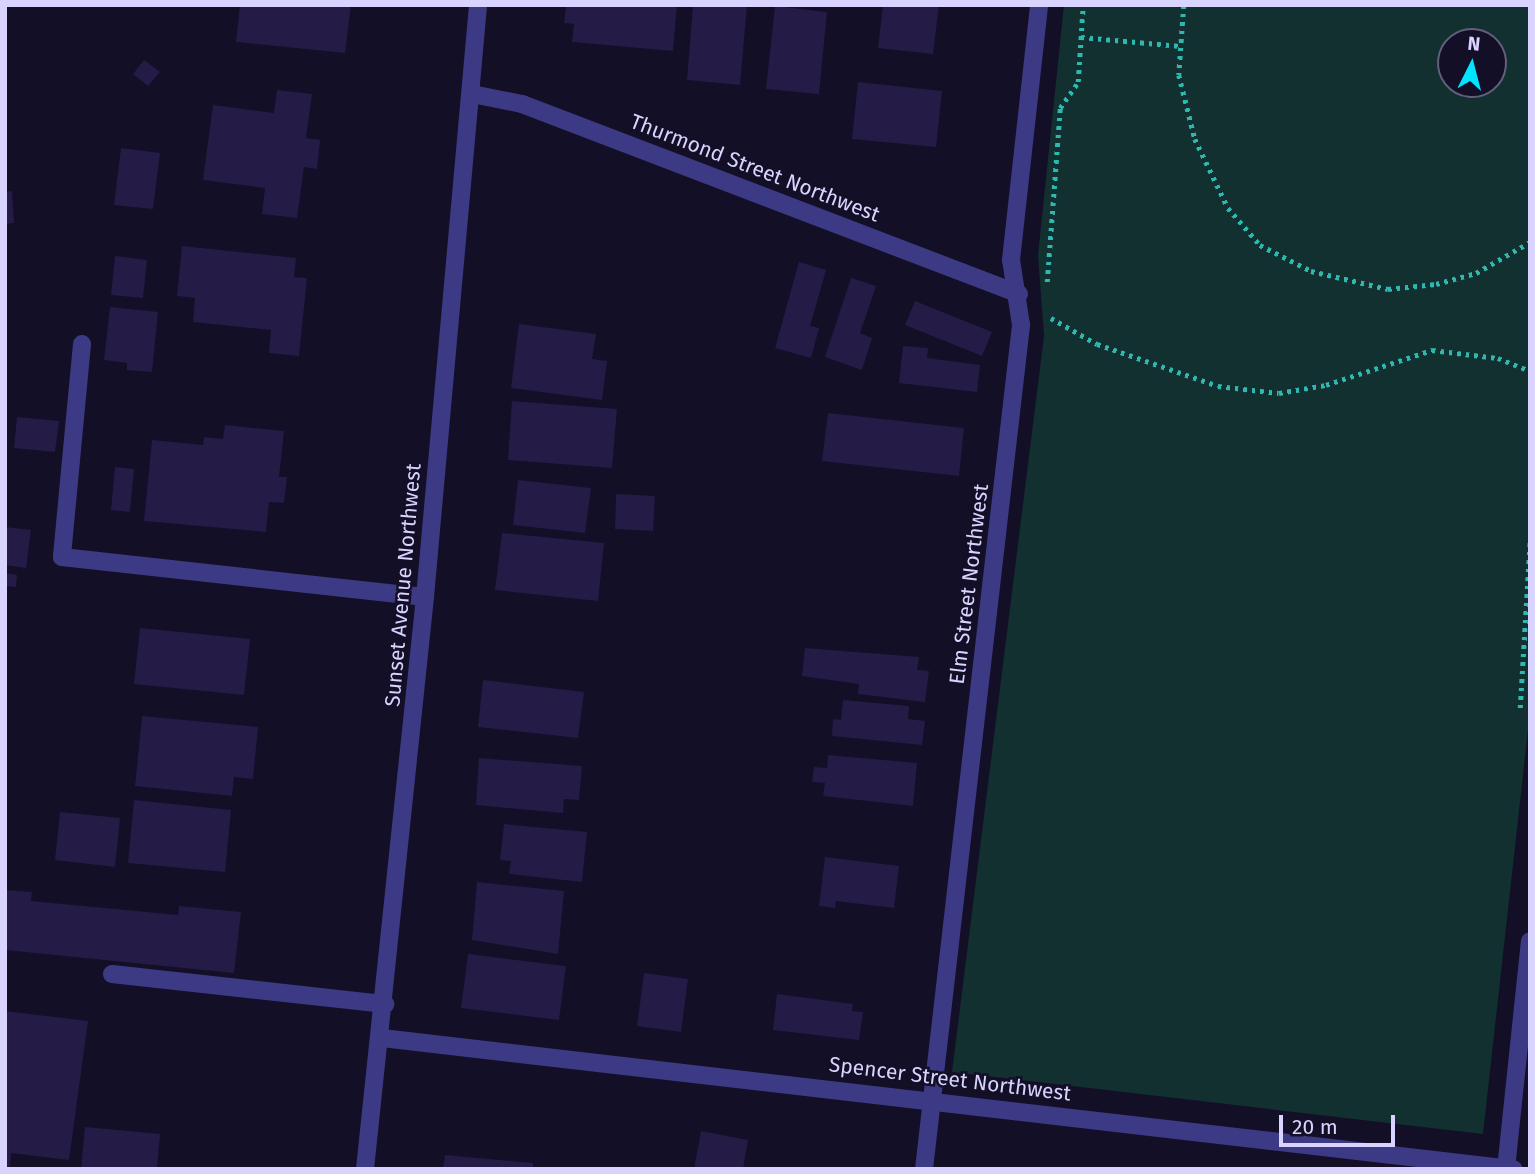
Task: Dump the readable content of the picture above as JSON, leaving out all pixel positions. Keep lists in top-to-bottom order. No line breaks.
{"streets":{"street":["Thurmond Street Northwest","Elm Street Northwest","Sunset Avenue Northwest","Spencer Street Northwest"]},"crossings":[["Thurmond Street Northwest","Elm Street Northwest"],["Thurmond Street Northwest","Sunset Avenue Northwest"],["Elm Street Northwest","Spencer Street Northwest"],["Sunset Avenue Northwest","Spencer Street Northwest"]],"scale_bar":"20 m","north":"top"}
